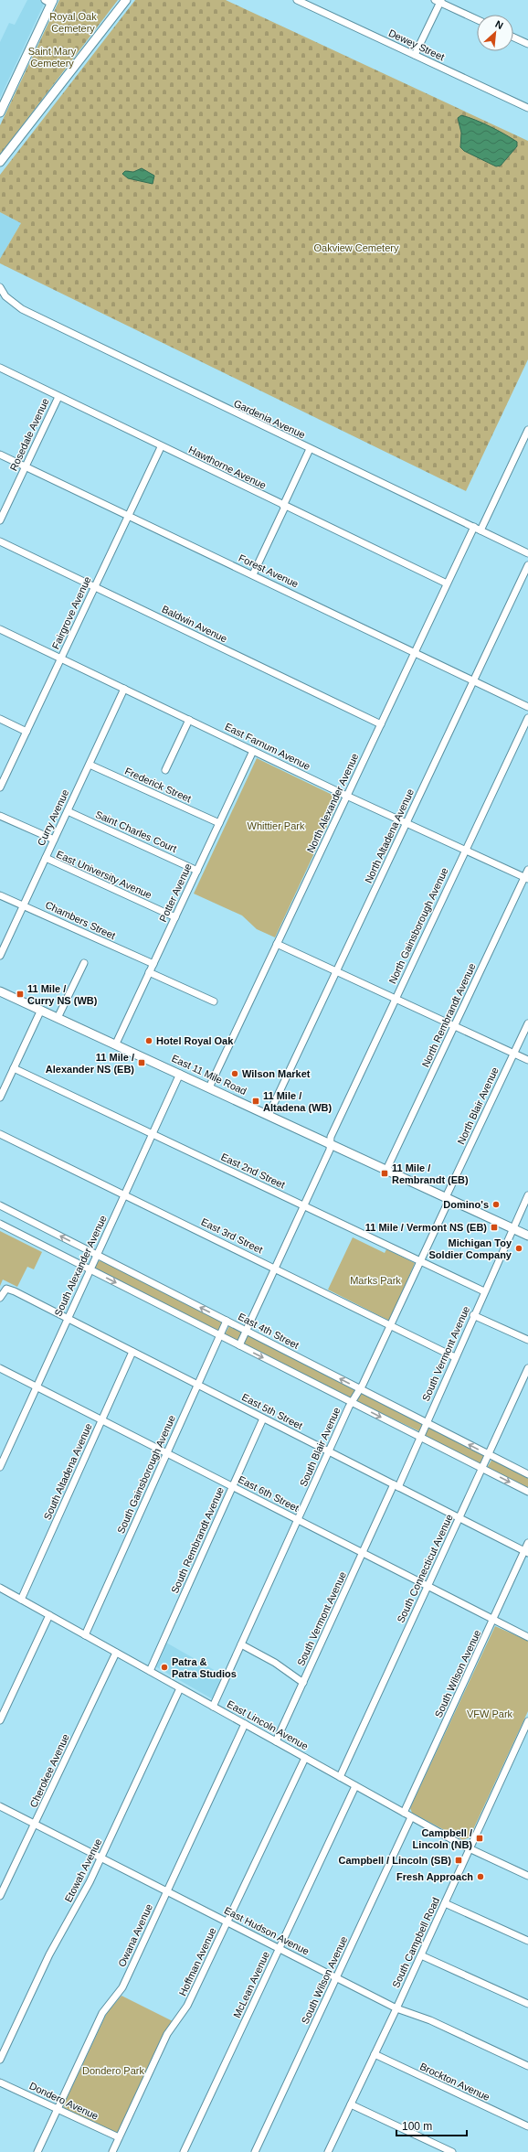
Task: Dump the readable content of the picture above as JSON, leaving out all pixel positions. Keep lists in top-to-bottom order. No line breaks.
{"streets":{"main road":["East 11 Mile Road"],"street":["Dewey Street","Gardenia Avenue","Rosedale Avenue","Hawthorne Avenue","Forest Avenue","Fairgrove Avenue","Baldwin Avenue","East Farnum Avenue","Frederick Street","North Alexander Avenue","Curry Avenue","Saint Charles Court","North Altadena Avenue","East University Avenue","Potter Avenue","Chambers Street","North Gainsborough Avenue","North Rembrandt Avenue","North Blair Avenue","East 2nd Street","East 3rd Street","South Alexander Avenue","East 4th Street","South Vermont Avenue","East 5th Street","South Blair Avenue","South Altadena Avenue","South Gainsborough Avenue","East 6th Street","South Rembrandt Avenue","South Connecticut Avenue","South Wilson Avenue","East Lincoln Avenue","Cherokee Avenue","Etowah Avenue","East Hudson Avenue","Owana Avenue","South Campbell Road","Hoffman Avenue","McLean Avenue","Brockton Avenue","Dondero Avenue"]},"crossings":[["Gardenia Avenue","North Alexander Avenue"],["Rosedale Avenue","Hawthorne Avenue"],["Rosedale Avenue","Forest Avenue"],["Hawthorne Avenue","Fairgrove Avenue"],["Hawthorne Avenue","North Alexander Avenue"],["Forest Avenue","Fairgrove Avenue"],["Forest Avenue","North Alexander Avenue"],["Forest Avenue","North Altadena Avenue"],["Fairgrove Avenue","Baldwin Avenue"],["Fairgrove Avenue","East Farnum Avenue"],["Baldwin Avenue","North Alexander Avenue"],["East Farnum Avenue","North Alexander Avenue"],["East Farnum Avenue","Curry Avenue"],["East Farnum Avenue","North Altadena Avenue"],["East Farnum Avenue","Potter Avenue"],["East Farnum Avenue","North Gainsborough Avenue"],["East Farnum Avenue","North Rembrandt Avenue"],["Frederick Street","Curry Avenue"],["Frederick Street","Potter Avenue"],["North Alexander Avenue","East 11 Mile Road"],["Curry Avenue","Saint Charles Court"],["Curry Avenue","East University Avenue"],["Curry Avenue","Chambers Street"],["Saint Charles Court","Potter Avenue"],["North Altadena Avenue","East 11 Mile Road"],["East University Avenue","Potter Avenue"],["Potter Avenue","Chambers Street"],["Potter Avenue","East 11 Mile Road"],["North Gainsborough Avenue","East 11 Mile Road"],["North Rembrandt Avenue","East 11 Mile Road"],["East 11 Mile Road","North Blair Avenue"],["East 11 Mile Road","South Alexander Avenue"],["East 11 Mile Road","South Vermont Avenue"],["East 11 Mile Road","South Blair Avenue"],["North Blair Avenue","South Blair Avenue"],["East 2nd Street","South Alexander Avenue"],["East 2nd Street","South Vermont Avenue"],["East 2nd Street","South Blair Avenue"],["East 3rd Street","South Alexander Avenue"],["East 3rd Street","South Vermont Avenue"],["East 3rd Street","South Blair Avenue"],["South Alexander Avenue","East 4th Street"],["South Alexander Avenue","East 5th Street"],["South Alexander Avenue","East 6th Street"],["East 4th Street","South Vermont Avenue"],["East 4th Street","South Blair Avenue"],["East 4th Street","South Gainsborough Avenue"],["East 4th Street","South Connecticut Avenue"],["South Vermont Avenue","East 5th Street"],["South Vermont Avenue","East 6th Street"],["South Vermont Avenue","East Lincoln Avenue"],["East 5th Street","South Blair Avenue"],["East 5th Street","South Altadena Avenue"],["East 5th Street","South Gainsborough Avenue"],["East 5th Street","South Rembrandt Avenue"],["East 5th Street","South Connecticut Avenue"],["East 5th Street","South Wilson Avenue"],["South Blair Avenue","East 6th Street"],["South Blair Avenue","East Lincoln Avenue"],["South Altadena Avenue","East 6th Street"],["South Altadena Avenue","East Lincoln Avenue"],["South Gainsborough Avenue","East 6th Street"],["South Gainsborough Avenue","East Lincoln Avenue"],["East 6th Street","South Rembrandt Avenue"],["East 6th Street","South Connecticut Avenue"],["East 6th Street","South Wilson Avenue"],["South Rembrandt Avenue","East Lincoln Avenue"],["South Connecticut Avenue","East Lincoln Avenue"],["South Wilson Avenue","East Lincoln Avenue"],["South Wilson Avenue","East Hudson Avenue"],["East Lincoln Avenue","Cherokee Avenue"],["East Lincoln Avenue","Etowah Avenue"],["East Lincoln Avenue","Owana Avenue"],["East Lincoln Avenue","South Campbell Road"],["East Lincoln Avenue","Hoffman Avenue"],["East Lincoln Avenue","McLean Avenue"],["Cherokee Avenue","East Hudson Avenue"],["Etowah Avenue","East Hudson Avenue"],["East Hudson Avenue","Owana Avenue"],["East Hudson Avenue","South Campbell Road"],["East Hudson Avenue","Hoffman Avenue"],["East Hudson Avenue","McLean Avenue"],["Owana Avenue","Dondero Avenue"],["South Campbell Road","Brockton Avenue"],["Hoffman Avenue","Dondero Avenue"]],"parks":["Royal Oak Cemetery","Saint Mary Cemetery","Oakview Cemetery","Whittier Park","Marks Park","VFW Park","Dondero Park"],"places":{"transit":["11 Mile / Curry NS (WB)","11 Mile / Alexander NS (EB)","11 Mile / Altadena (WB)","11 Mile / Rembrandt (EB)","11 Mile / Vermont NS (EB)","Campbell / Lincoln (NB)","Campbell / Lincoln (SB)"],"other":["Hotel Royal Oak","Wilson Market","Domino's","Michigan Toy Soldier Company","Patra & Patra Studios","Fresh Approach"]},"scale_bar":"100 m","north":"top right"}
